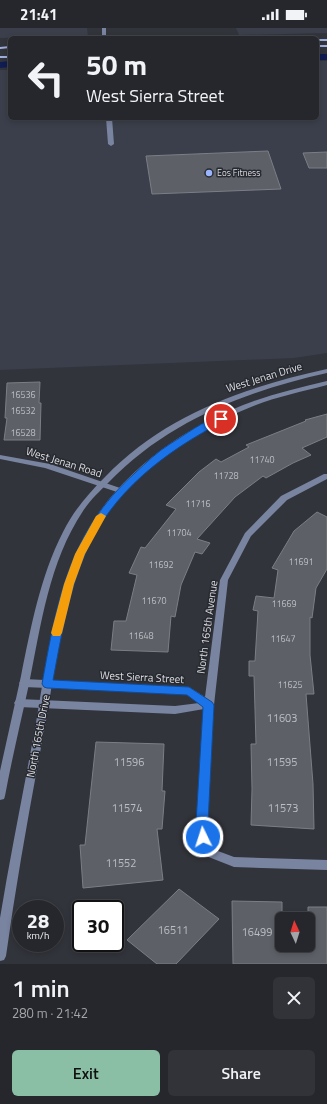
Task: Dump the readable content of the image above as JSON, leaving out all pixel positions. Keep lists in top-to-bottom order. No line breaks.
{"streets":{"street":["West Jenan Drive","West Jenan Road","North 165th Avenue","West Sierra Street","North 165th Drive"]},"crossings":[["West Jenan Drive","West Jenan Road"],["West Jenan Drive","North 165th Drive"],["West Jenan Road","North 165th Drive"],["North 165th Avenue","West Sierra Street"],["West Sierra Street","North 165th Drive"]],"places":["Eos Fitness"],"house_numbers":["16536","16532","16528","11740","11728","11716","11704","11691","11692","11670","11669","11648","11647","11625","11603","11596","11595","11574","11573","11552","16511","16499"],"north":"top","page":{"status":"21:41","turn":["50 m","West Sierra Street"],"speed":"28 km/h","limit":"30","heading":["1 min","280 m · 21:42"],"buttons":["Exit","Share"]}}
